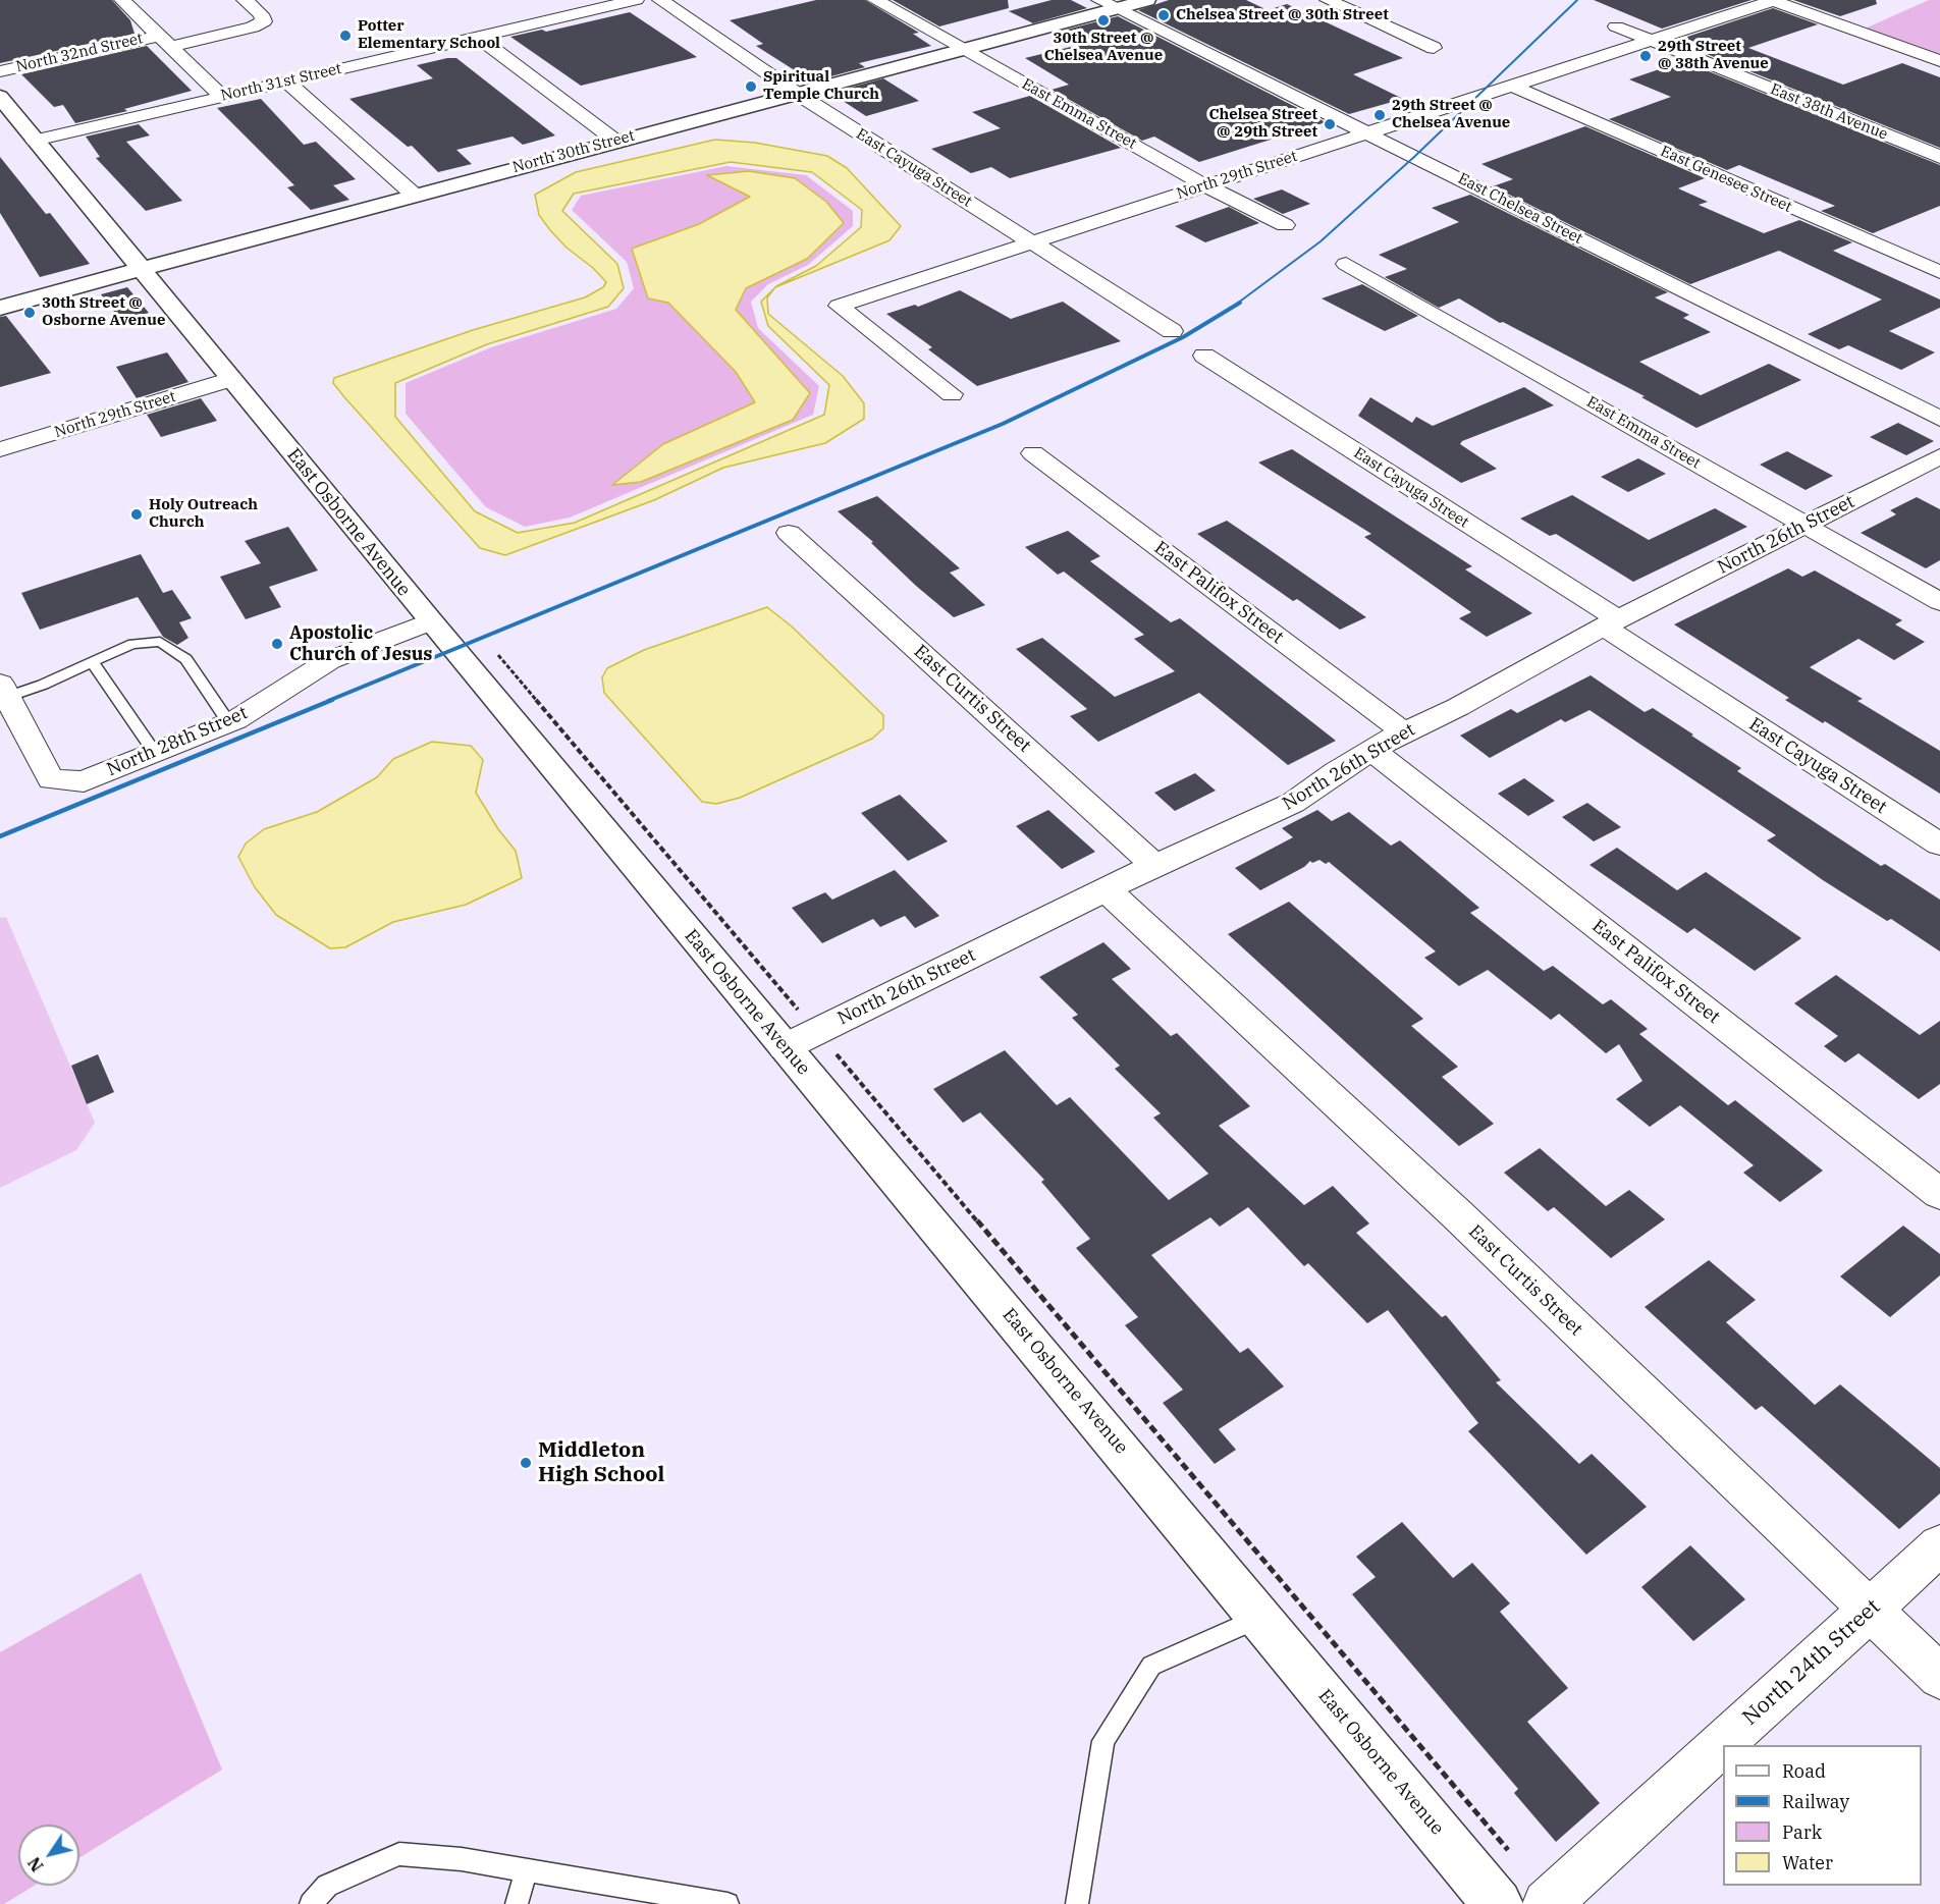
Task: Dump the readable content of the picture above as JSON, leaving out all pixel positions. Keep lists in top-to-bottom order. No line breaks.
{"streets":{"street":["North 32nd Street","North 31st Street","East 38th Avenue","East Emma Street","North 30th Street","East Cayuga Street","North 29th Street","East Genesee Street","East Chelsea Street","East Osborne Avenue","North 26th Street","East Palifox Street","East Curtis Street","North 28th Street","North 24th Street"]},"crossings":[["North 31st Street","East Osborne Avenue"],["East 38th Avenue","North 29th Street"],["East Emma Street","North 30th Street"],["East Emma Street","North 29th Street"],["East Emma Street","North 26th Street"],["North 30th Street","East Cayuga Street"],["North 30th Street","East Chelsea Street"],["North 30th Street","East Osborne Avenue"],["East Cayuga Street","North 29th Street"],["East Cayuga Street","North 26th Street"],["North 29th Street","East Genesee Street"],["North 29th Street","East Chelsea Street"],["North 29th Street","East Osborne Avenue"],["East Osborne Avenue","North 26th Street"],["East Osborne Avenue","North 28th Street"],["North 26th Street","East Palifox Street"],["North 26th Street","East Curtis Street"],["East Curtis Street","North 24th Street"]],"places":["Chelsea Street @ 30th Street","30th Street @ Chelsea Avenue","Potter Elementary School","29th Street @ 38th Avenue","Spiritual Temple Church","29th Street @ Chelsea Avenue","Chelsea Street @ 29th Street","30th Street @ Osborne Avenue","Holy Outreach Church","Apostolic Church of Jesus","Middleton High School"],"legend":["Road","Railway","Park","Water"],"north":"bottom left"}
